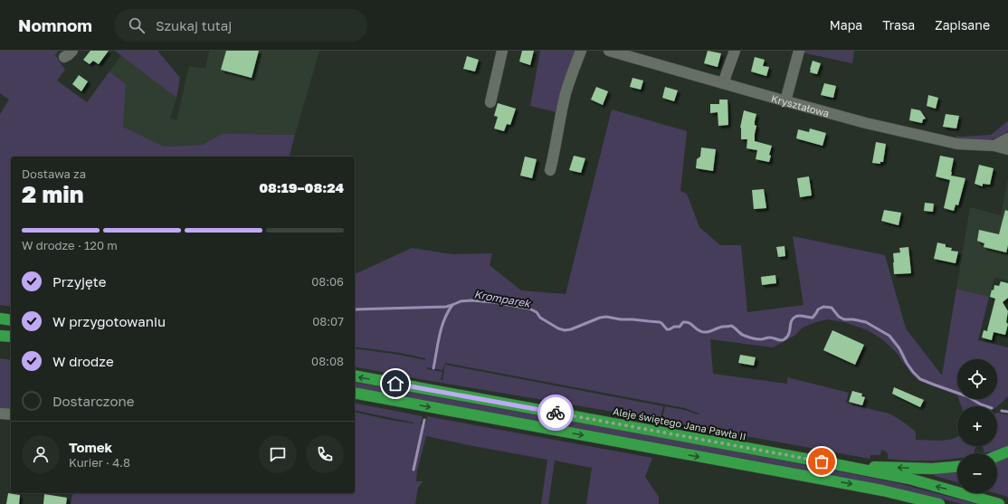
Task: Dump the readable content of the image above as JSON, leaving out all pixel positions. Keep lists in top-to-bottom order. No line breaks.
{"streets":{"highway":["Aleje świętego Jana Pawła II"],"street":["Kryształowa"]},"water":["Kromparek"],"page":{"header":"Nomnom","search":"Szukaj tutaj","nav":["Mapa","Trasa","Zapisane"],"heading":["2 min","Dostawa za","08:19–08:24"],"panel":["Tomek","Kurier · 4.8"],"bar":"W drodze · 120 m","list":[["Przyjęte","08:06"],["W przygotowaniu","08:07"],["W drodze","08:08"],"Dostarczone"],"map_buttons":["+","−"]}}
